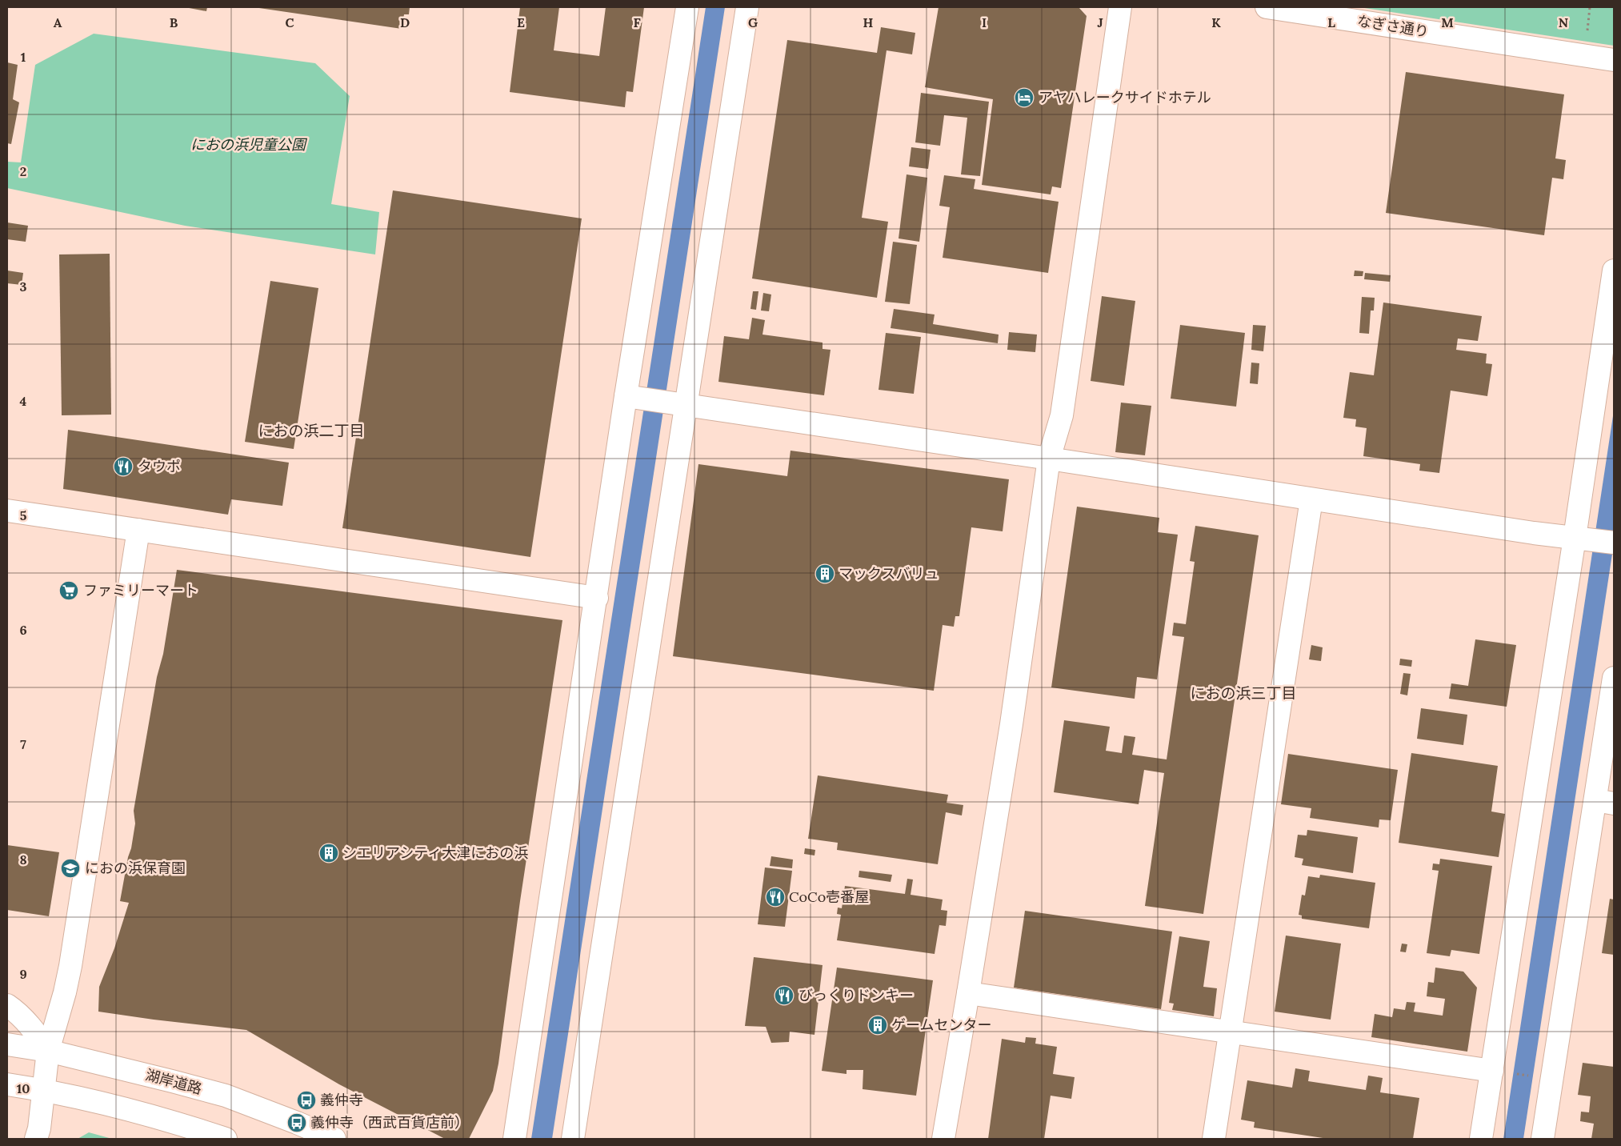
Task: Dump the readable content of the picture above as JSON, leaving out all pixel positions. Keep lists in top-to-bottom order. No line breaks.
{"streets":{"street":["なぎさ通り","湖岸道路"]},"districts":["におの浜二丁目","におの浜三丁目"],"parks":["におの浜児童公園"],"places":{"hotel":["アヤハレークサイドホテル"],"restaurant":["タウポ","CoCo壱番屋","びっくりドンキー"],"building":["マックスバリュ","シエリアシティ大津におの浜","ゲームセンター"],"supermarket":["ファミリーマート"],"school or university":["におの浜保育園"],"bus stop":["義仲寺","義仲寺（西武百貨店前）"]},"grid":{"columns":["A","B","C","D","E","F","G","H","I","J","K","L","M","N"],"rows":["1","2","3","4","5","6","7","8","9","10"]}}
